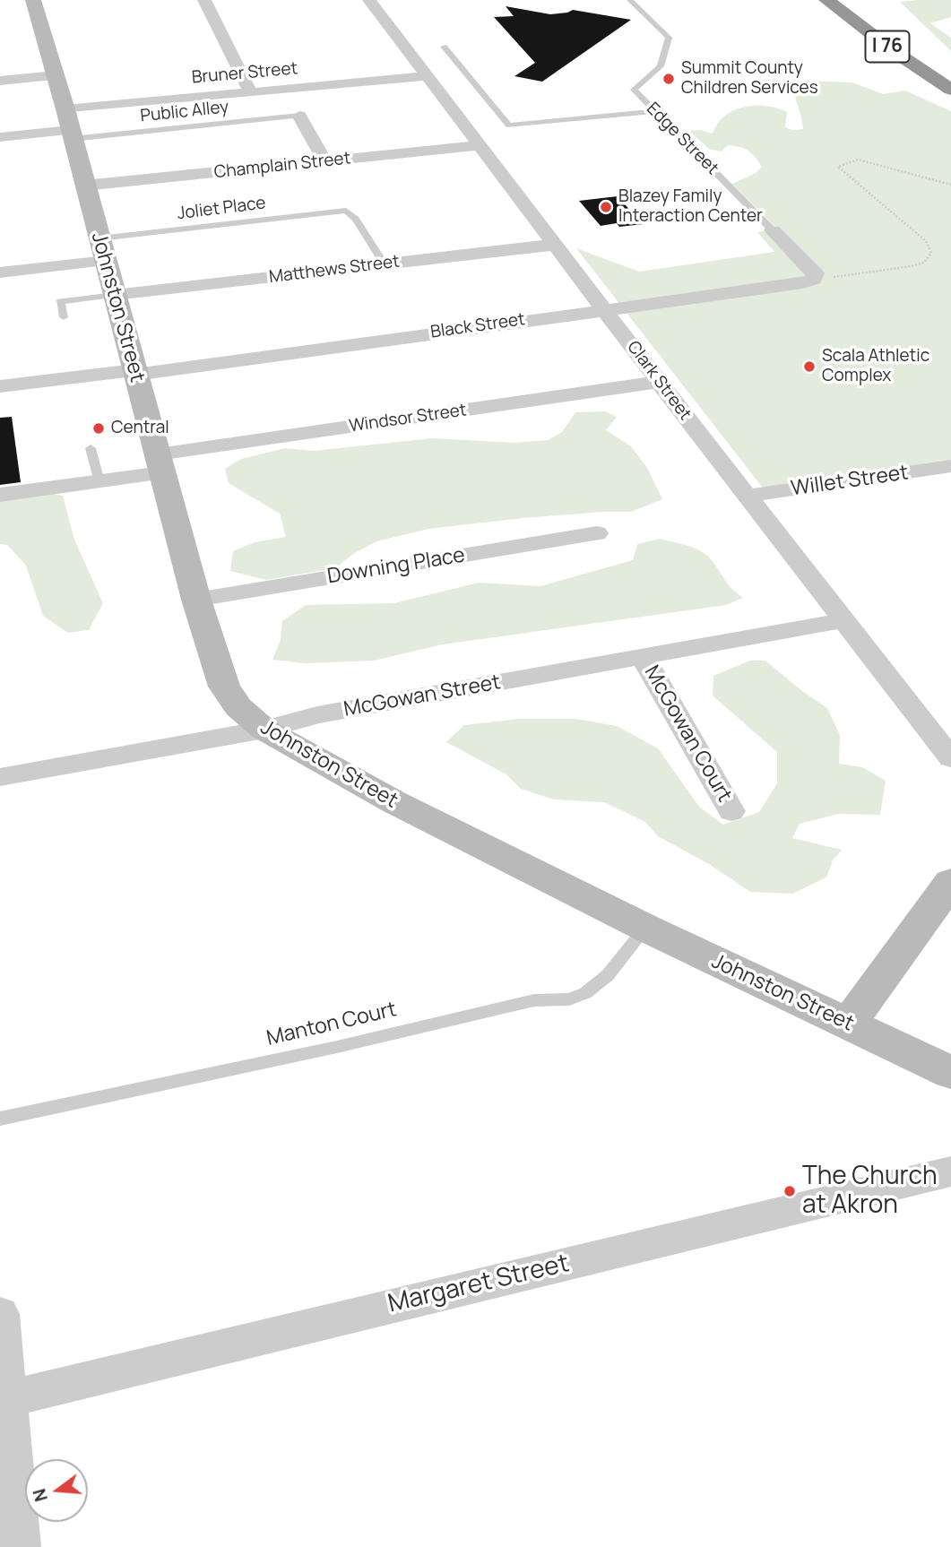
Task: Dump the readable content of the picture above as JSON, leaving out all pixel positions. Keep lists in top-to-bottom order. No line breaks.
{"streets":{"highway":["I 76"],"main road":["Johnston Street"],"street":["Bruner Street","Edge Street","Champlain Street","Matthews Street","Black Street","Clark Street","Windsor Street","Willet Street","Downing Place","McGowan Street","McGowan Court","Margaret Street"],"lane":["Public Alley","Joliet Place","Manton Court"]},"crossings":[["Bruner Street","Public Alley"],["Bruner Street","Johnston Street"],["Bruner Street","Clark Street"],["Public Alley","Johnston Street"],["Edge Street","Black Street"],["Champlain Street","Johnston Street"],["Champlain Street","Clark Street"],["Joliet Place","Matthews Street"],["Joliet Place","Johnston Street"],["Matthews Street","Johnston Street"],["Matthews Street","Clark Street"],["Johnston Street","Black Street"],["Johnston Street","Windsor Street"],["Johnston Street","Downing Place"],["Johnston Street","McGowan Street"],["Johnston Street","Manton Court"],["Black Street","Clark Street"],["Clark Street","Windsor Street"],["Clark Street","Willet Street"],["Clark Street","McGowan Street"],["McGowan Street","McGowan Court"]],"places":["Summit County Children Services","Blazey Family Interaction Center","Scala Athletic Complex","Central","The Church at Akron"],"north":"left"}
